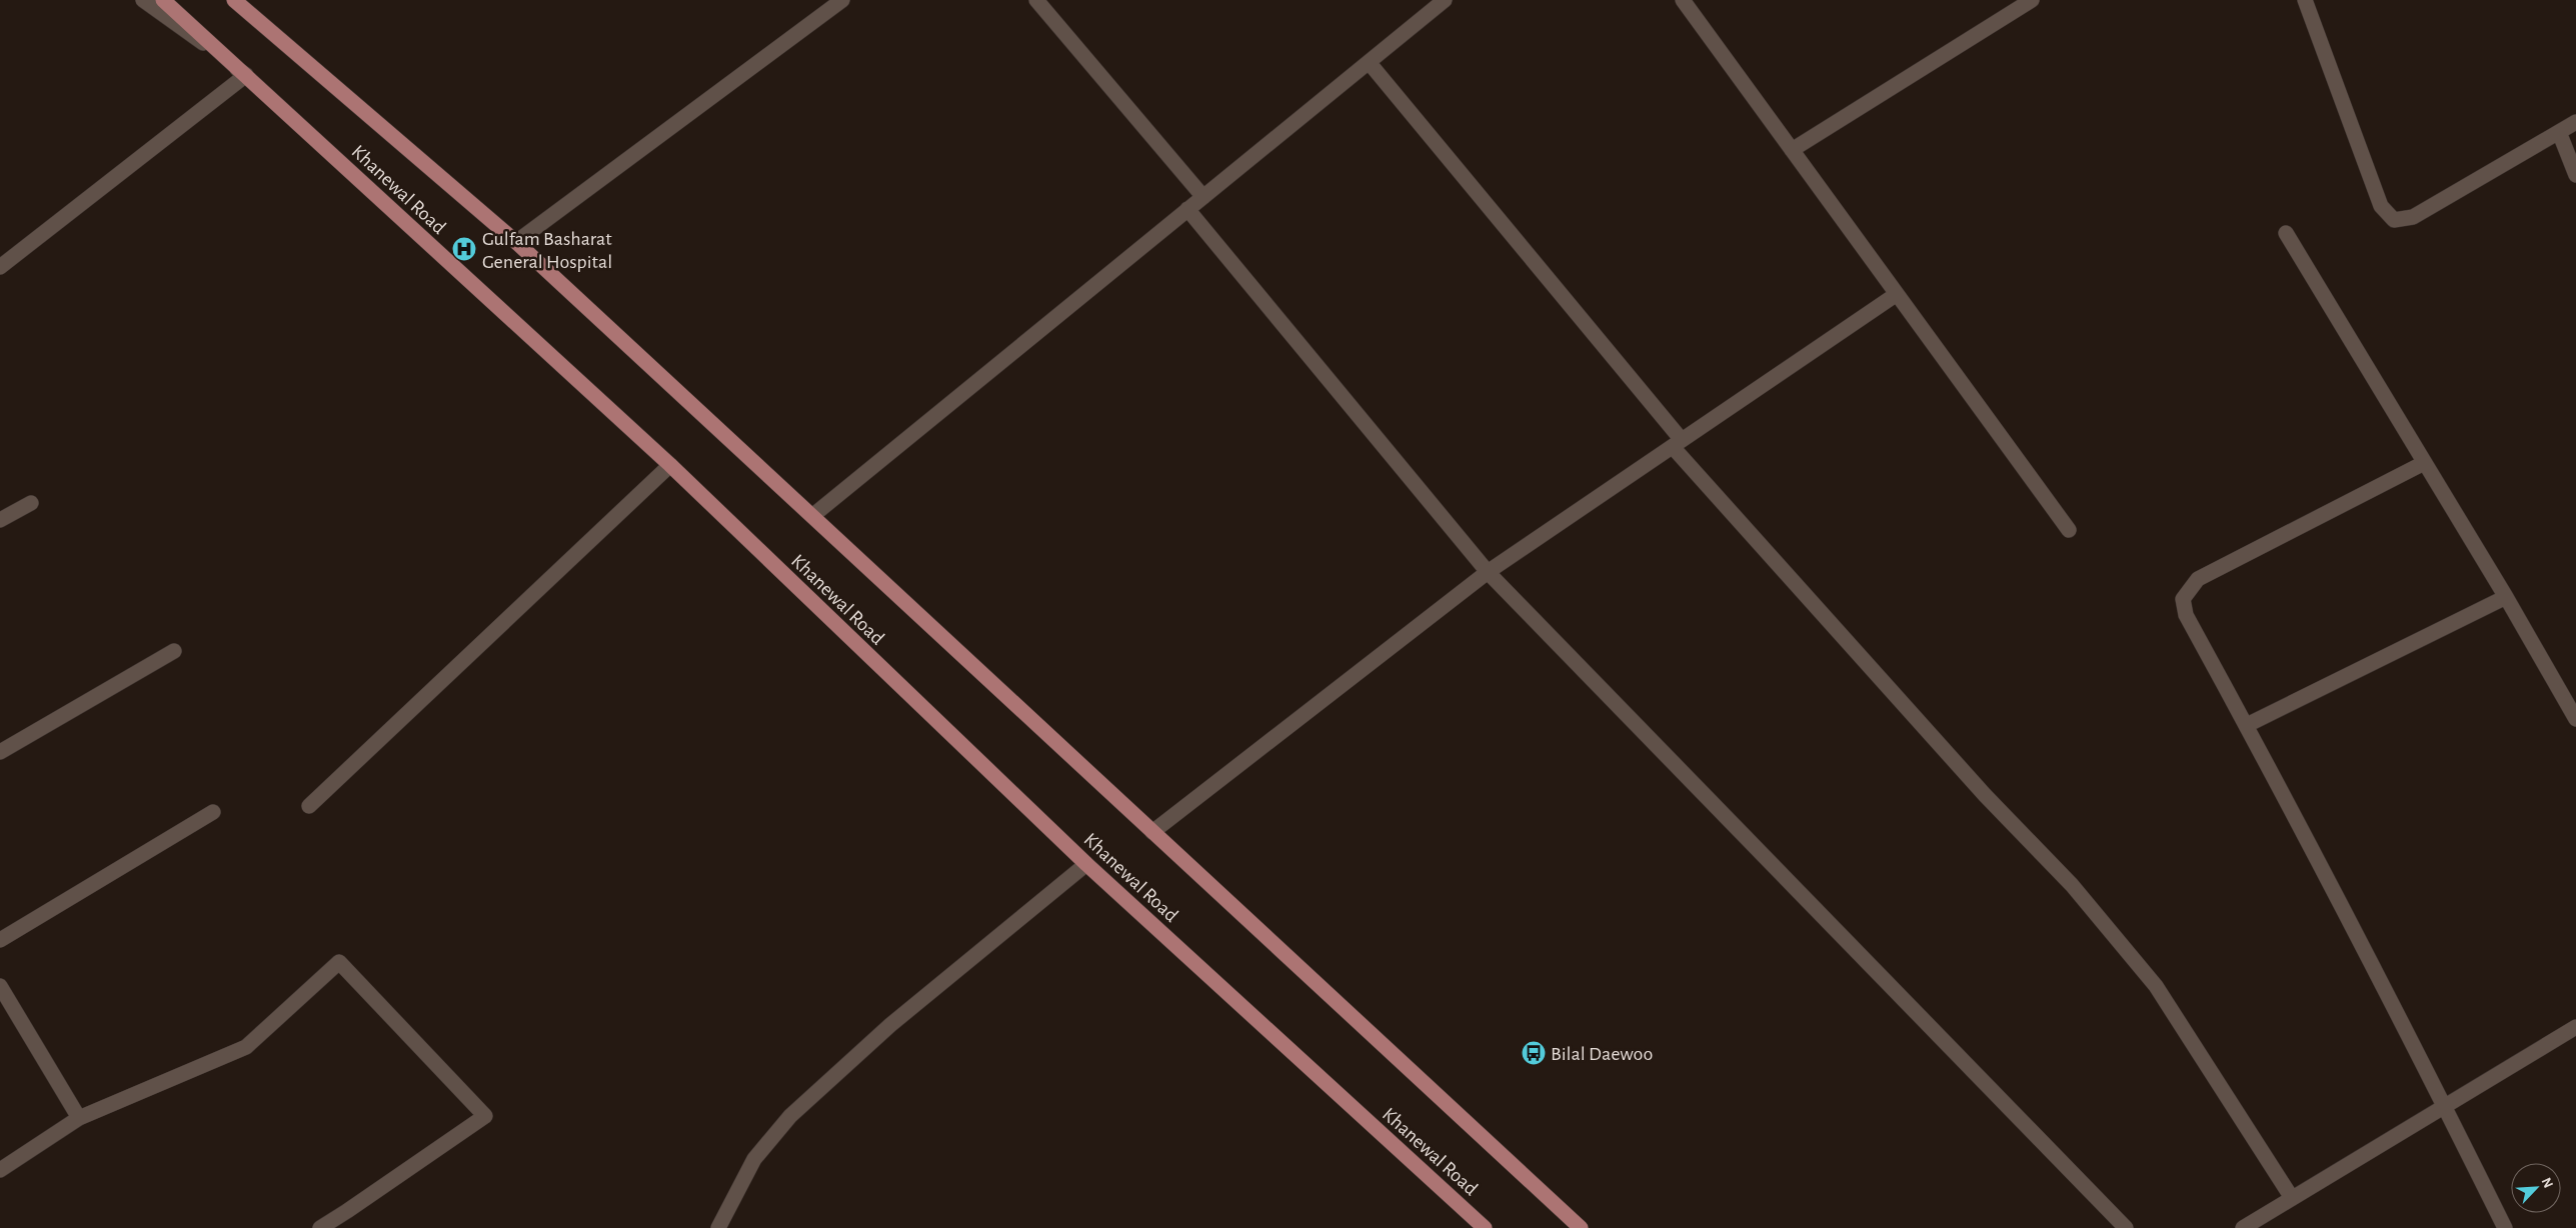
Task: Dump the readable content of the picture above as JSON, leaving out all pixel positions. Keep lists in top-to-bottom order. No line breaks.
{"streets":{"main road":["Khanewal Road"]},"places":{"hospital":["Gulfam Basharat General Hospital"],"bus stop":["Bilal Daewoo"]},"north":"top right"}
